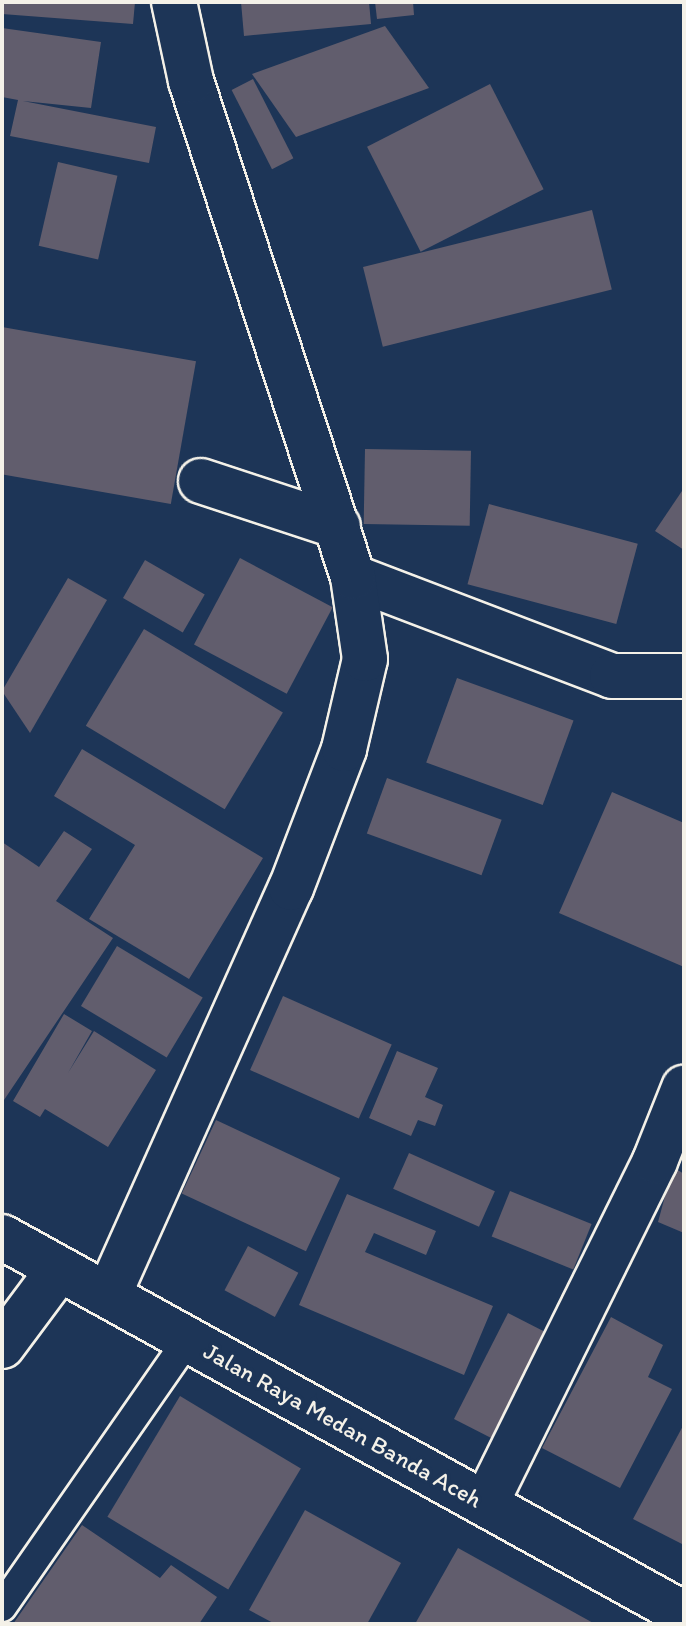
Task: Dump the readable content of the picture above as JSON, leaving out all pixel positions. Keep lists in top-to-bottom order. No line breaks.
{"streets":{"main road":["Jalan Raya Medan Banda Aceh"]}}
